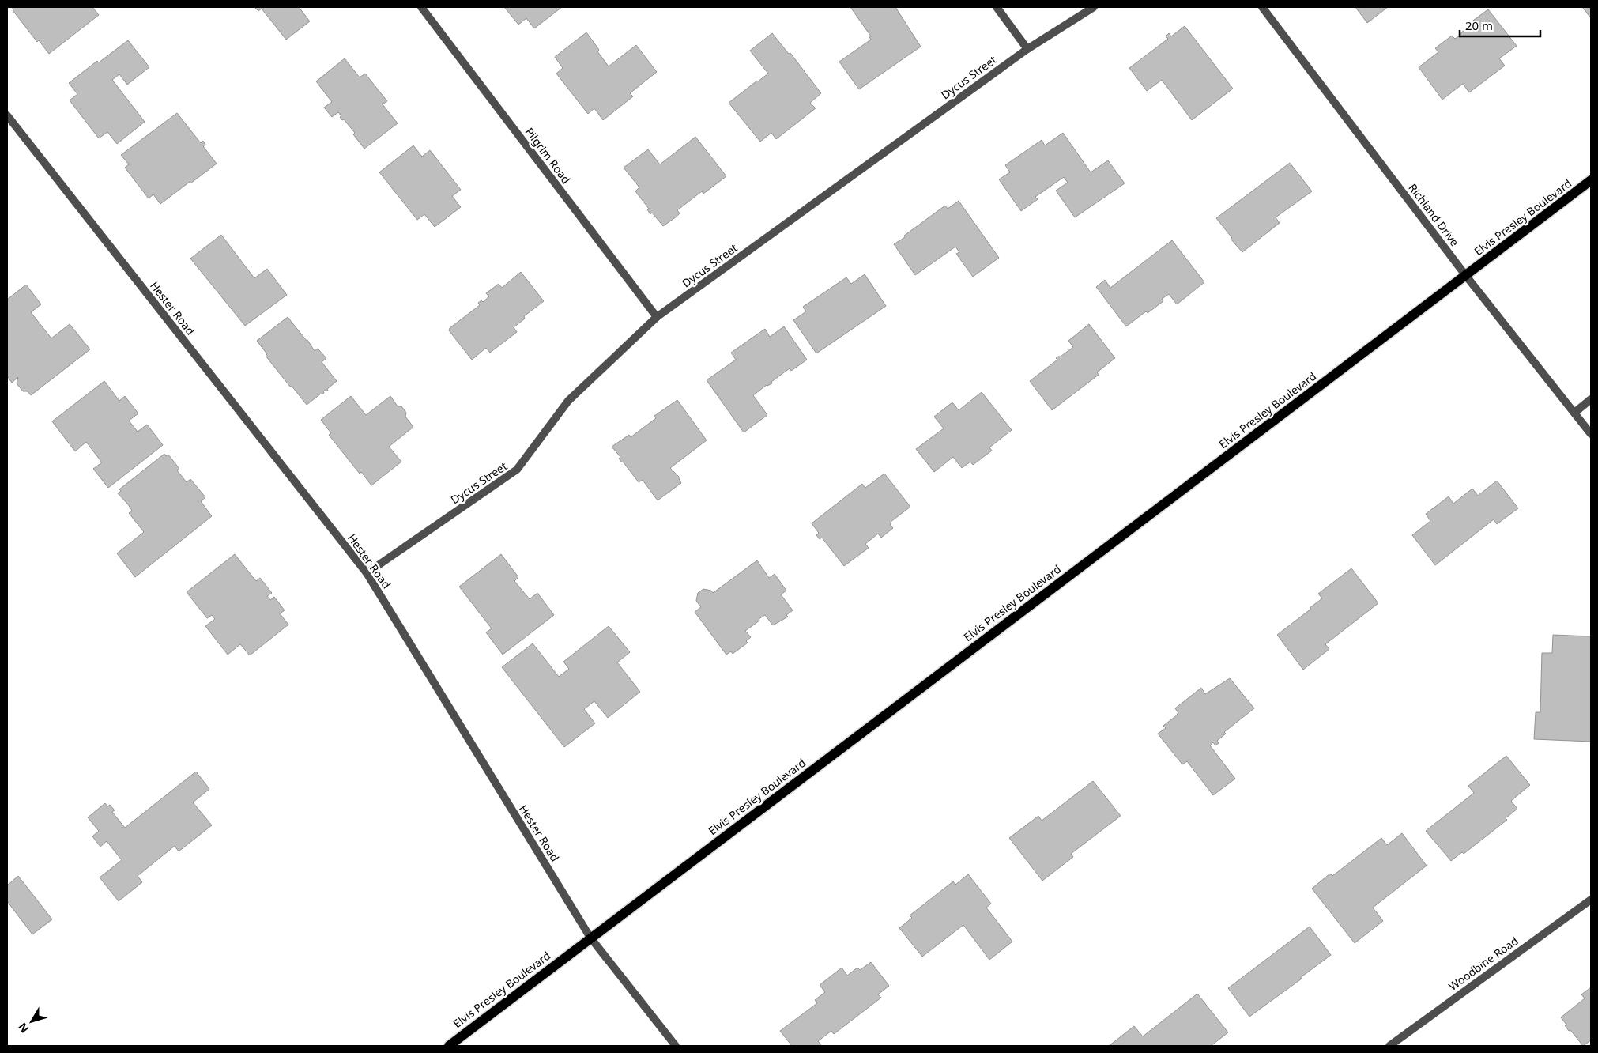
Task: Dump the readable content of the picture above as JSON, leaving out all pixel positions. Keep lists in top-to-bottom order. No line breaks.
{"streets":{"main road":["Elvis Presley Boulevard"],"street":["Dycus Street","Pilgrim Road","Richland Drive","Hester Road","Woodbine Road"]},"crossings":[["Dycus Street","Pilgrim Road"],["Dycus Street","Hester Road"],["Richland Drive","Elvis Presley Boulevard"],["Elvis Presley Boulevard","Hester Road"]],"scale_bar":"20 m","north":"bottom left"}
